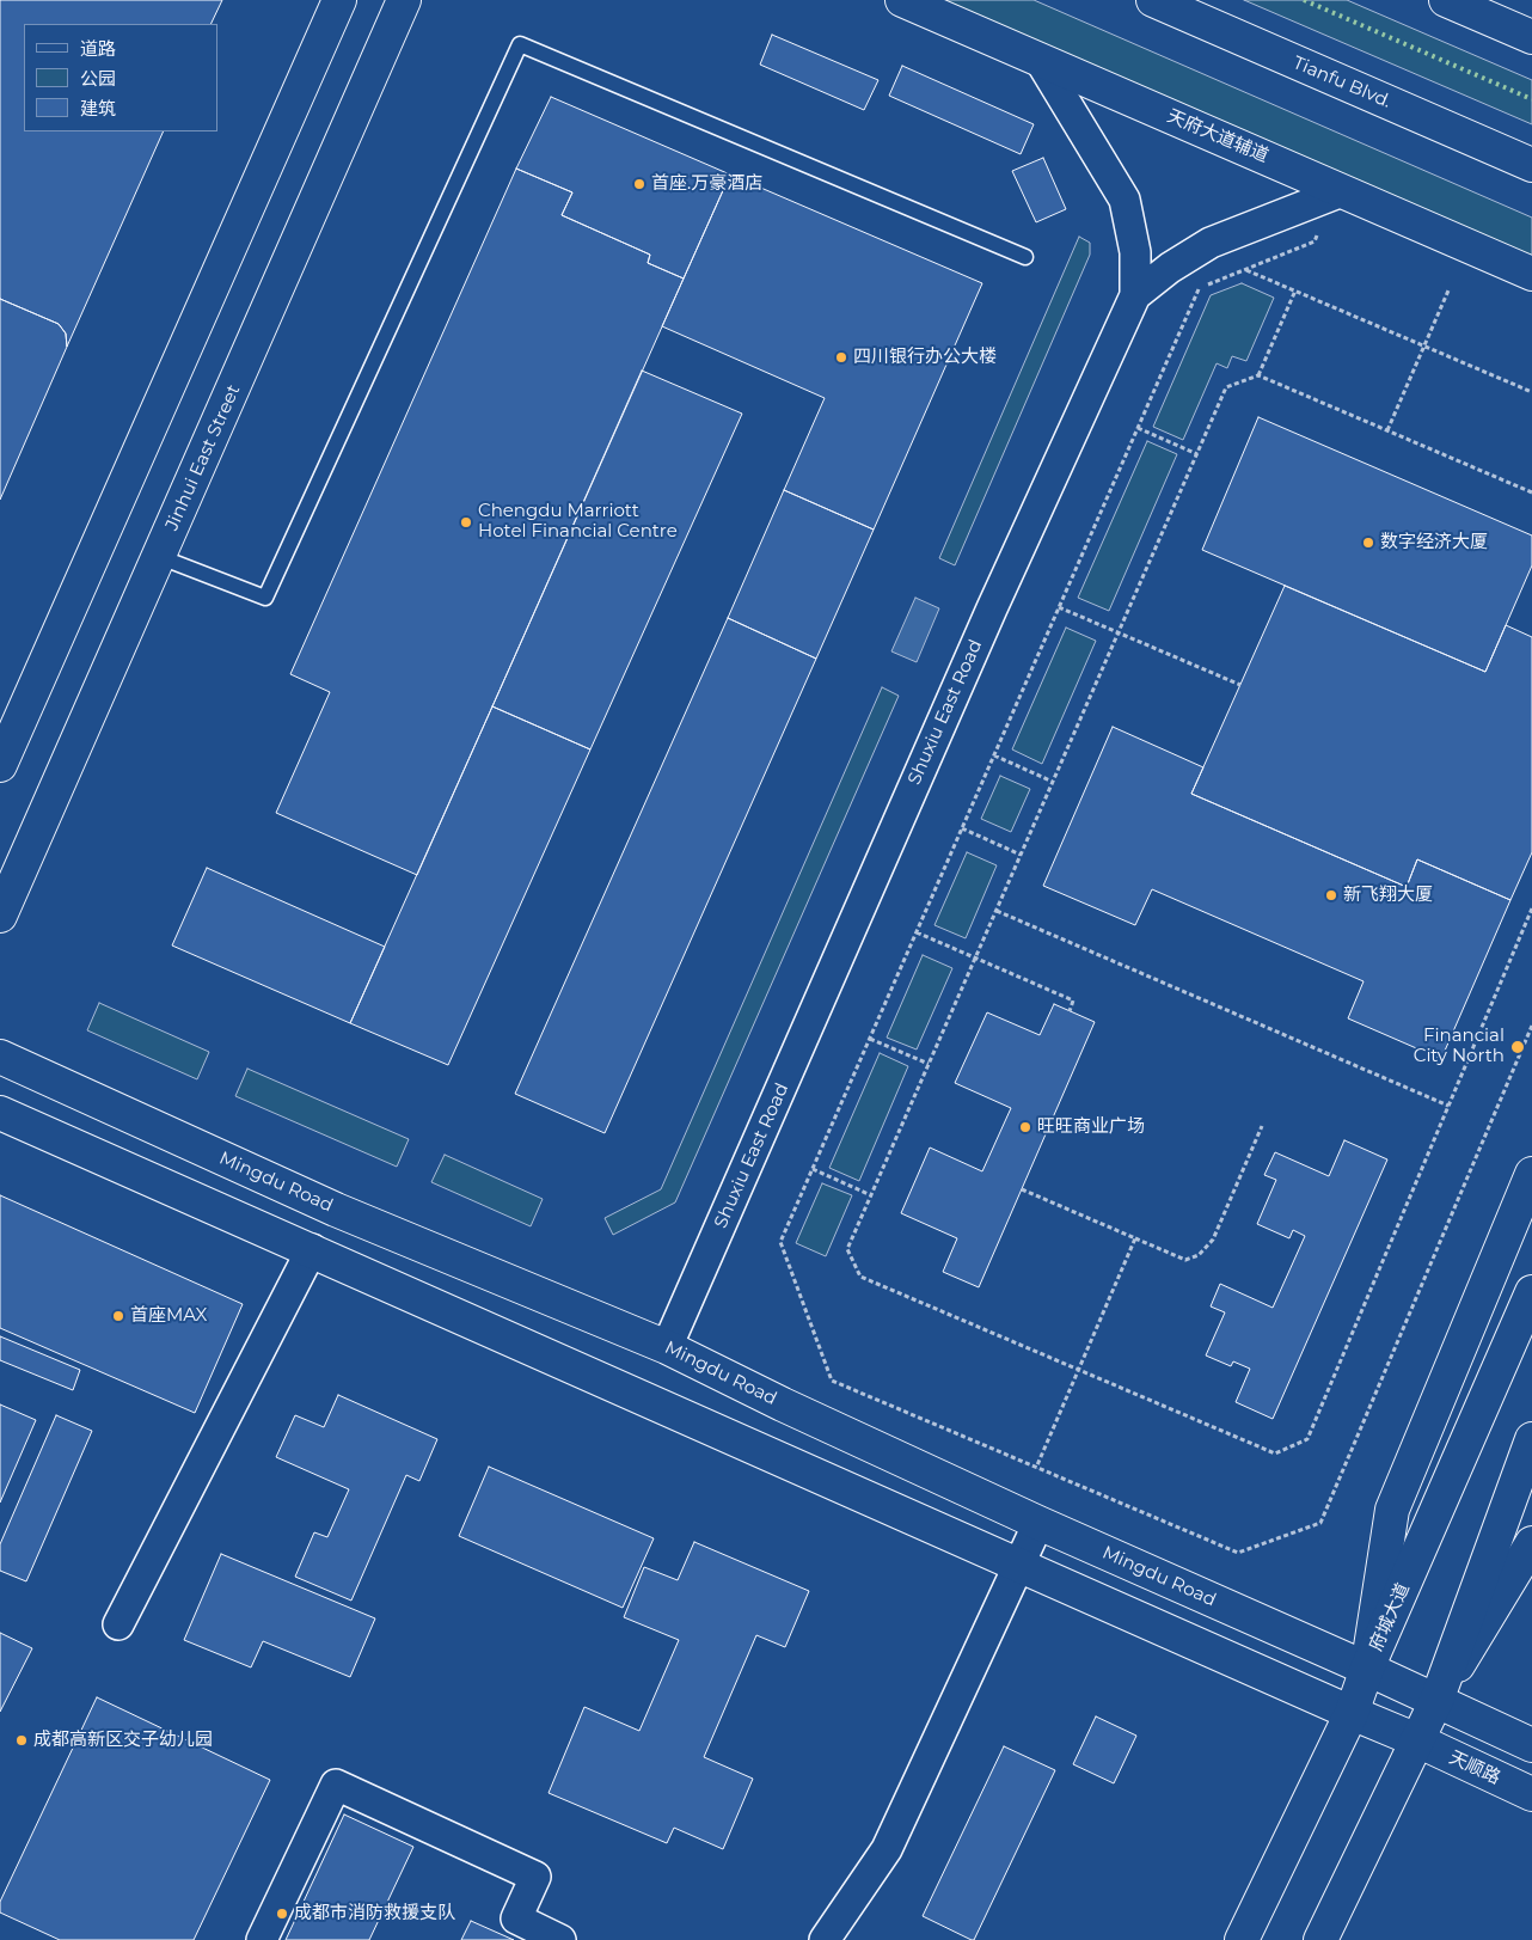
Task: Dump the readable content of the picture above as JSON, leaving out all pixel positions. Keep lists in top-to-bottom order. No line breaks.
{"streets":{"street":["Tianfu Blvd.","天府大道辅道","Jinhui East Street","Shuxiu East Road","Mingdu Road","府城大道","天顺路"]},"crossings":[["天府大道辅道","Shuxiu East Road"],["Shuxiu East Road","Mingdu Road"],["Mingdu Road","府城大道"],["府城大道","天顺路"]],"places":["首座.万豪酒店","四川银行办公大楼","Chengdu Marriott Hotel Financial Centre","数字经济大厦","新飞翔大厦","Financial City North","旺旺商业广场","首座MAX","成都高新区交子幼儿园","成都市消防救援支队"],"legend":["道路","公园","建筑"]}
